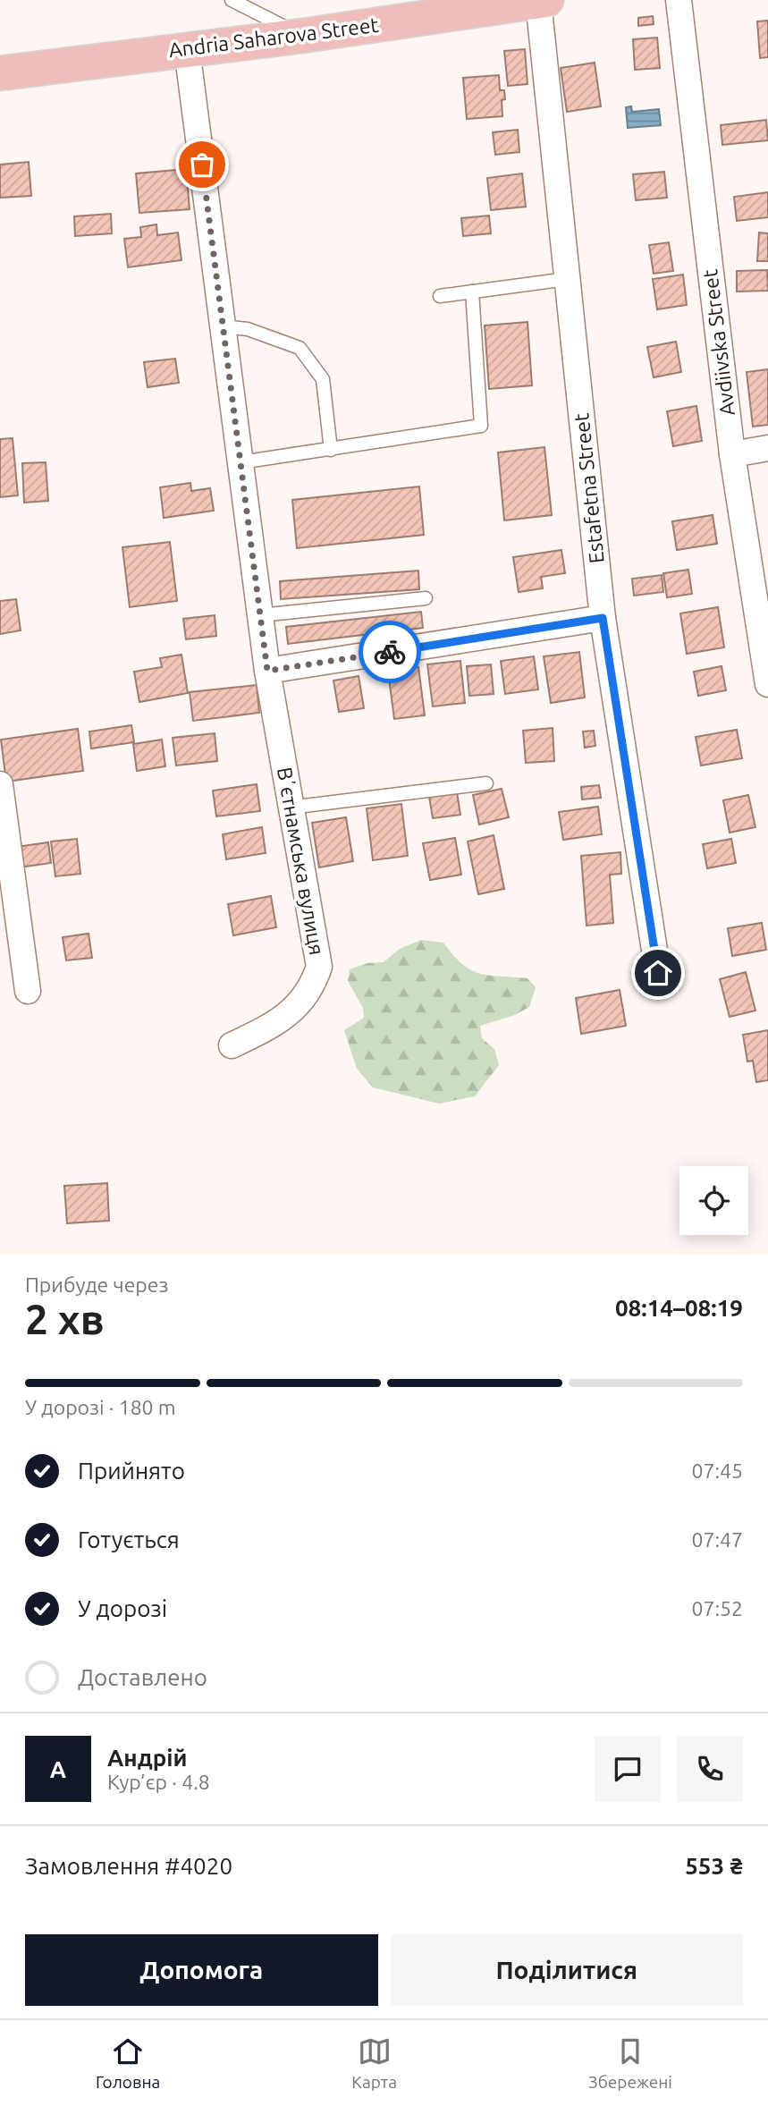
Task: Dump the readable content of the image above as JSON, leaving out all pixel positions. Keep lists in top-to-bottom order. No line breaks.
{"streets":{"main road":["Andria Saharova Street"],"street":["Avdiivska Street","Estafetna Street","Вʼєтнамська вулиця"]},"crossings":[["Andria Saharova Street","Estafetna Street"],["Andria Saharova Street","Вʼєтнамська вулиця"]],"page":{"heading":["2 хв","Прибуде через","08:14–08:19"],"panel":["Андрій","Кур’єр · 4.8","Замовлення #4020","553 ₴"],"bar":"У дорозі · 180 m","list":[["Прийнято","07:45"],["Готується","07:47"],["У дорозі","07:52"],"Доставлено"],"round":"А","buttons":["Допомога","Поділитися"],"tabs":["Головна","Карта","Збережені"]}}
